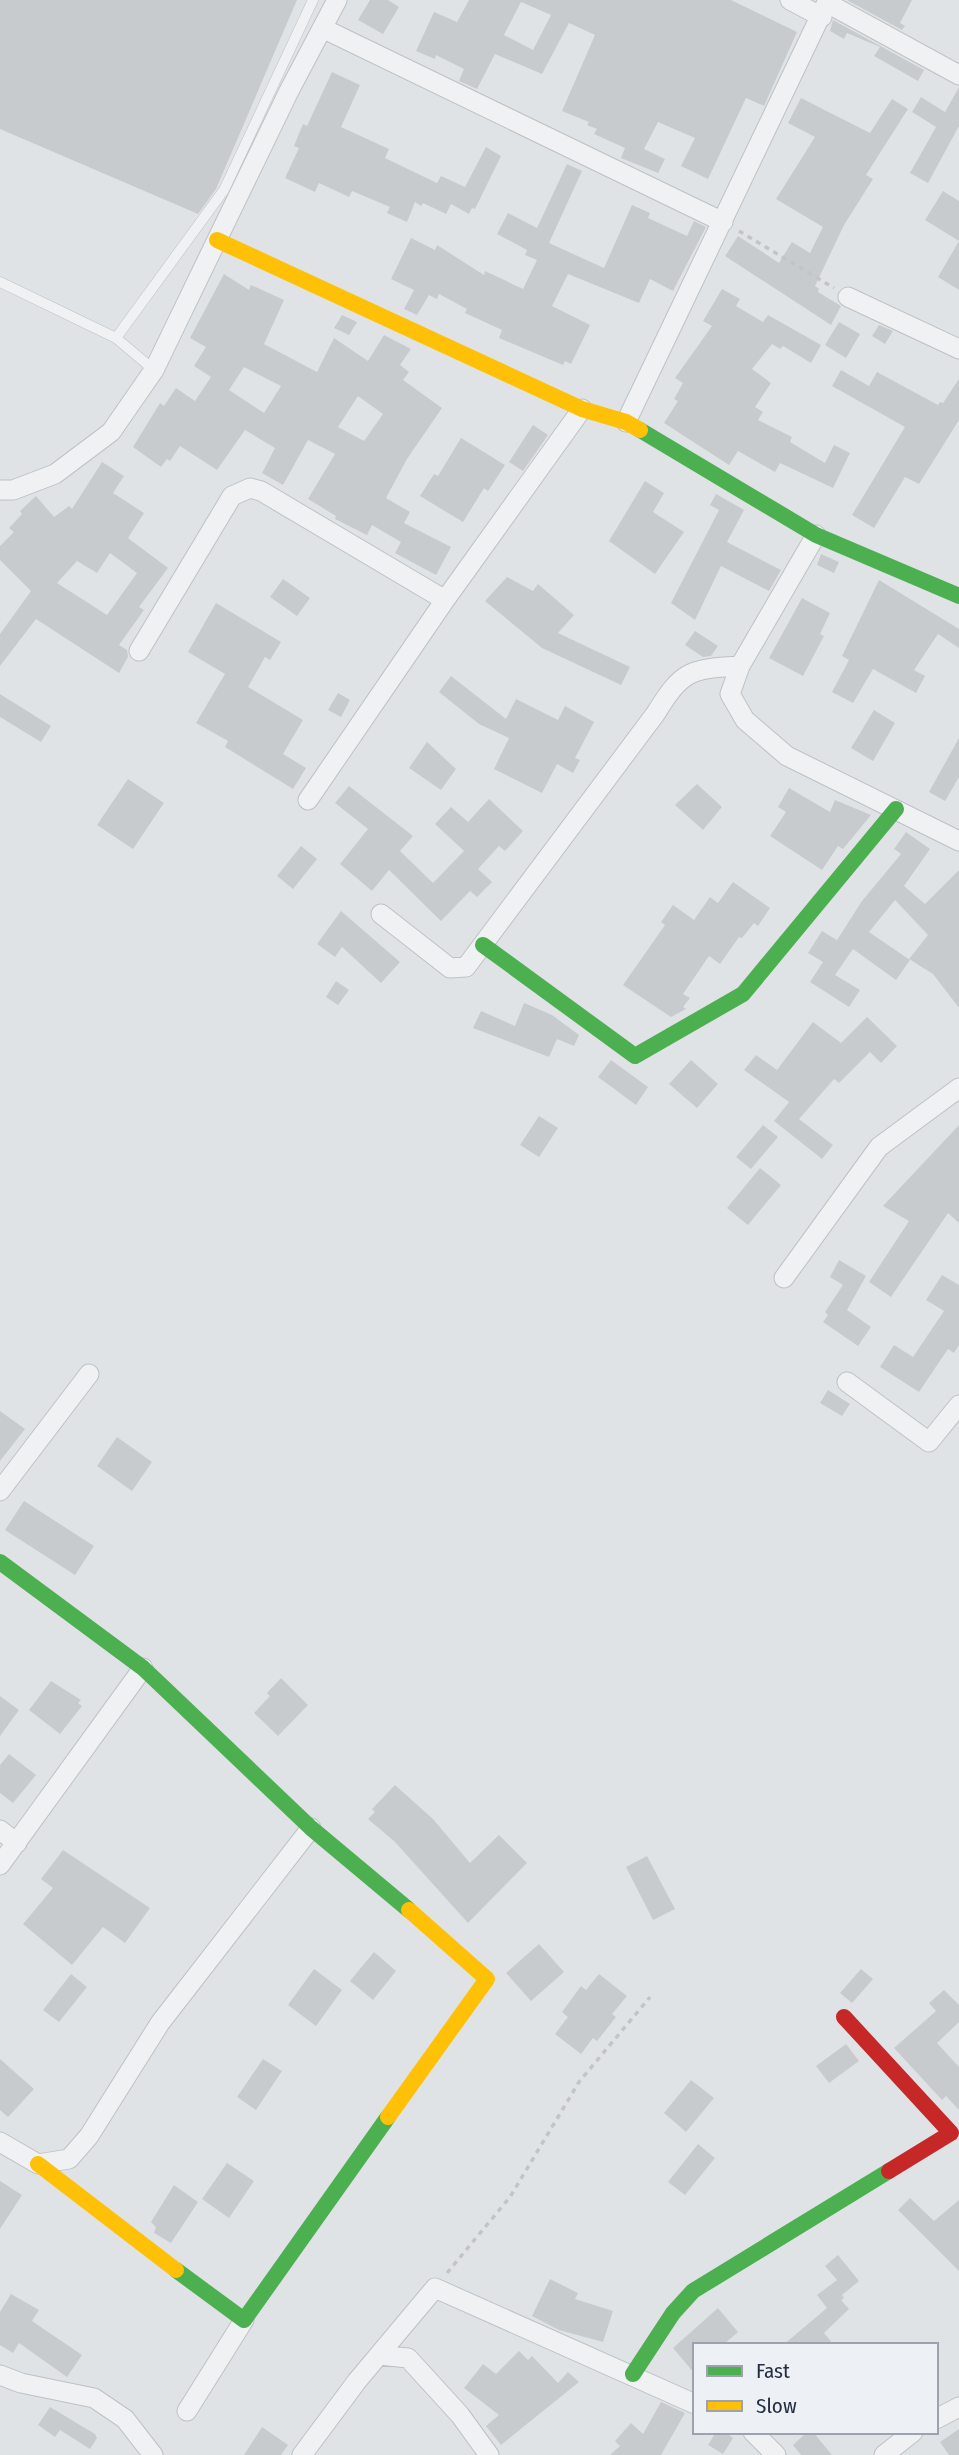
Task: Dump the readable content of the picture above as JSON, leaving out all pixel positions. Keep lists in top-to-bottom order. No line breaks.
{"legend":["Fast","Slow"]}
